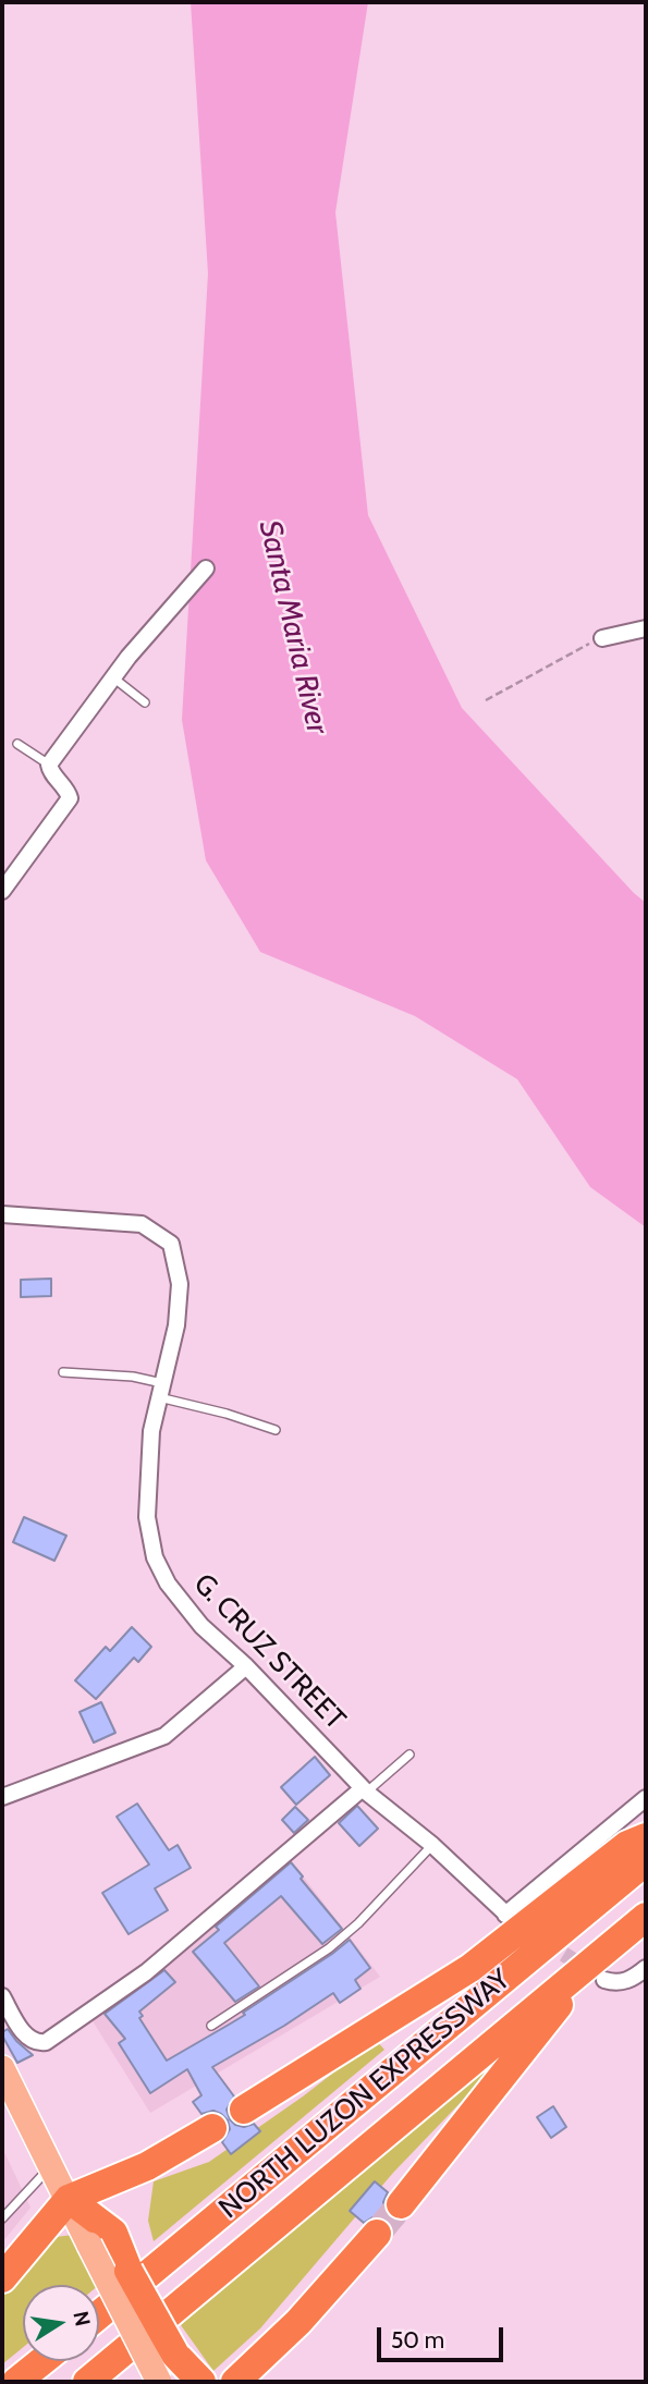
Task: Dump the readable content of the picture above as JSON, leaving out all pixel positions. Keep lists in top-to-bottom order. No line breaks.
{"streets":{"highway":["NORTH LUZON EXPRESSWAY"],"street":["G. CRUZ STREET"]},"water":["Santa Maria River"],"scale_bar":"50 m","north":"right"}
